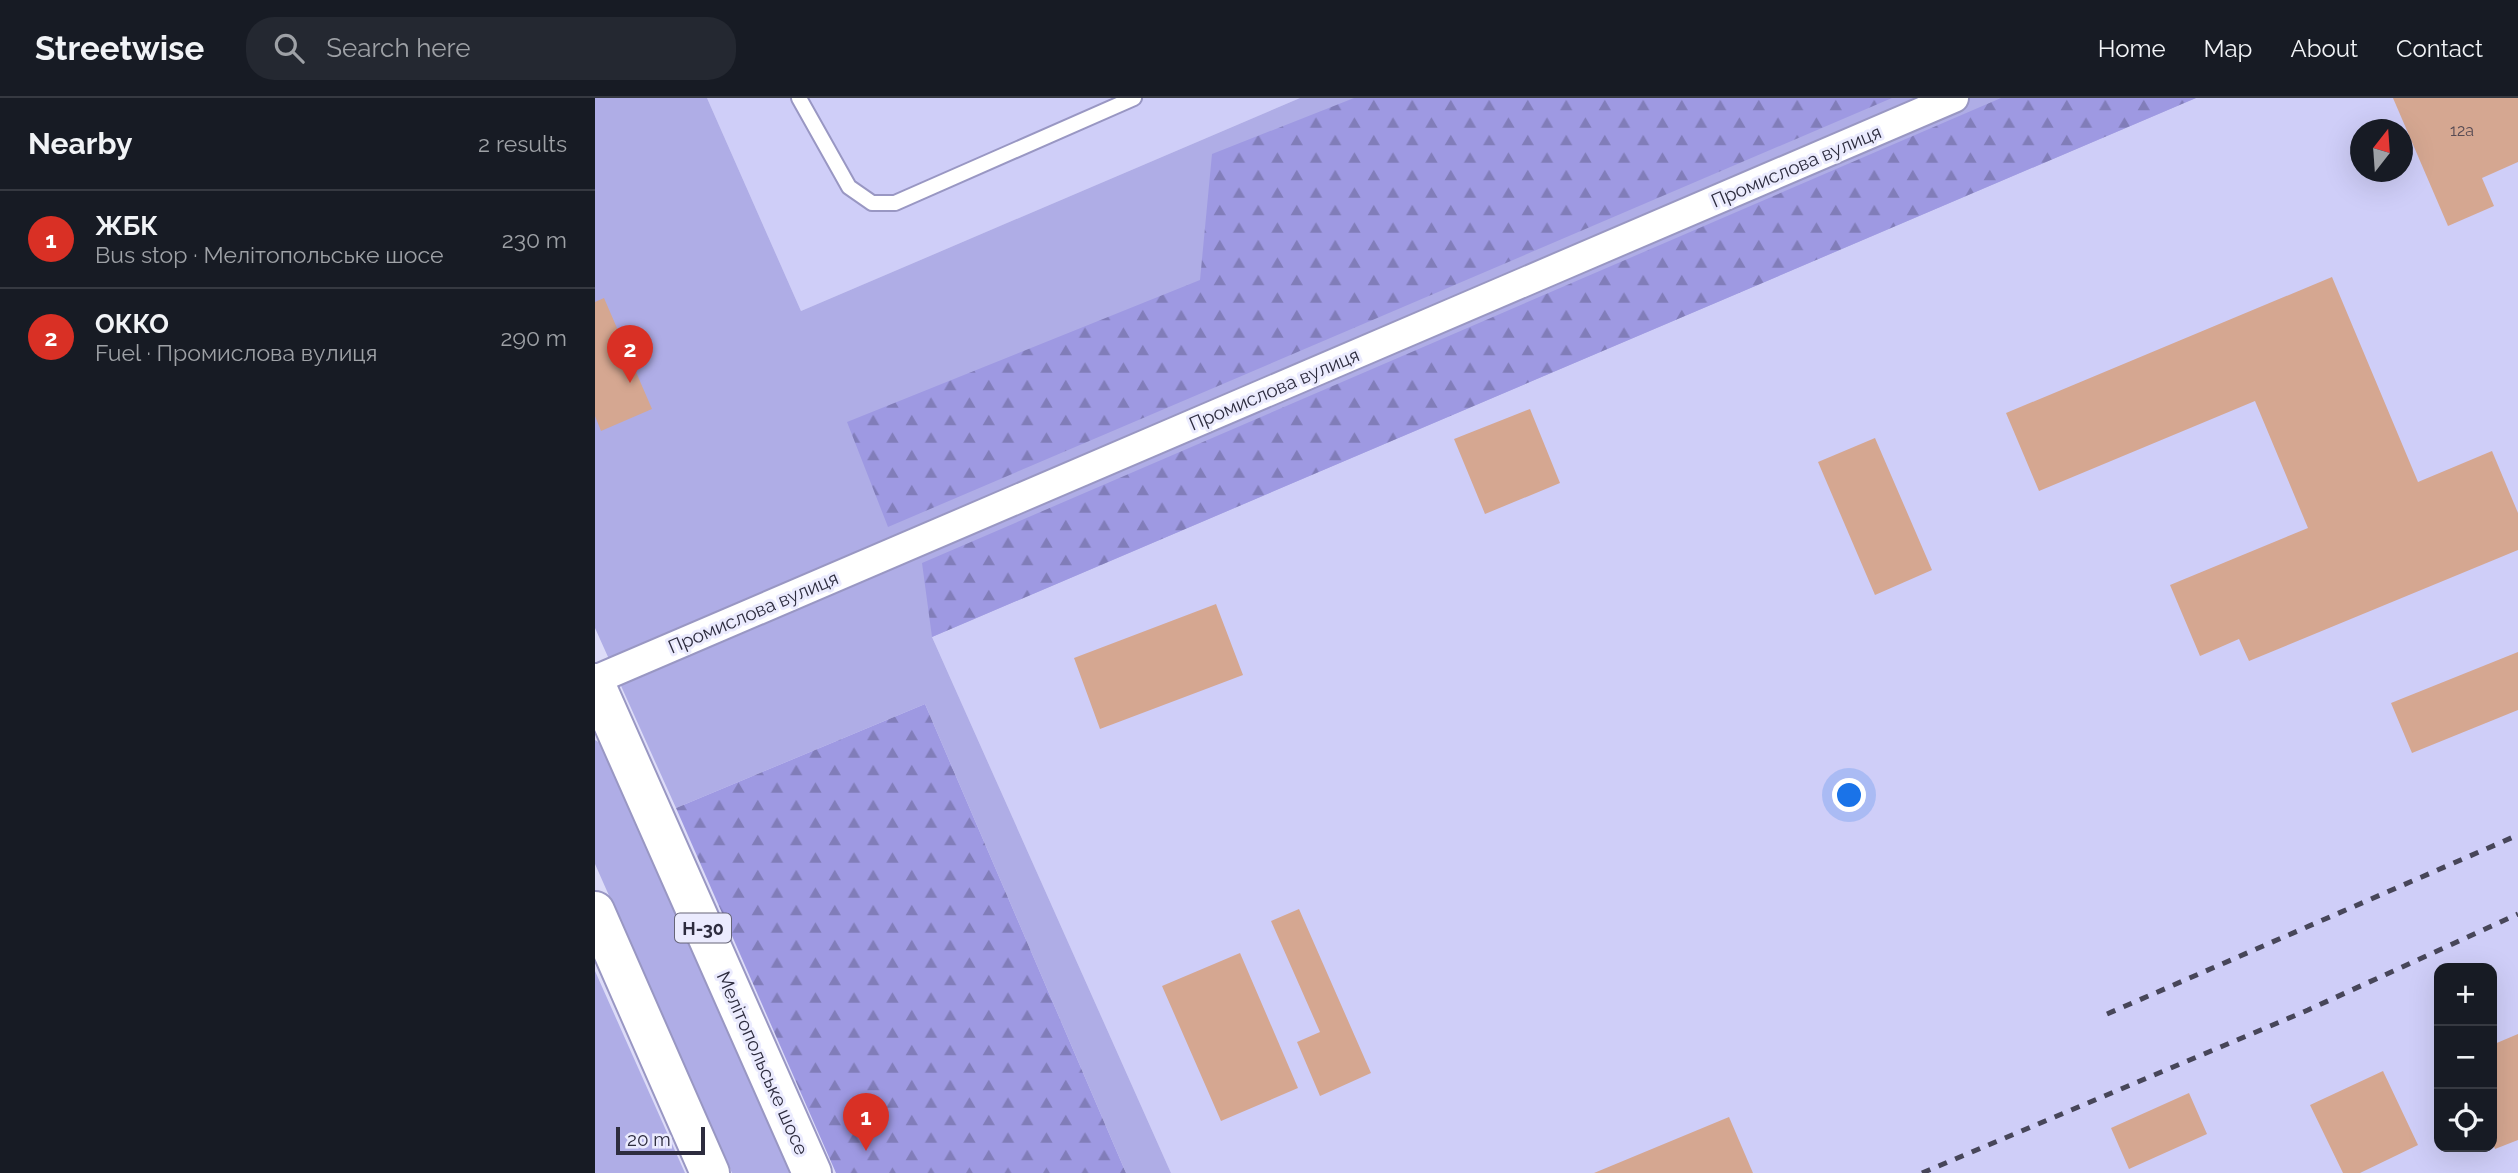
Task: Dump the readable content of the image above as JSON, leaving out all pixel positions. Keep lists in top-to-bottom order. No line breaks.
{"streets":{"main road":["Н-30","Мелітопольське шосе"],"street":["Промислова вулиця"]},"crossings":[["Промислова вулиця","Мелітопольське шосе"]],"house_numbers":["12а"],"scale_bar":"20 m","north":"top","page":{"header":"Streetwise","search":"Search here","nav":["Home","Map","About","Contact"],"heading":["Nearby","2 results"],"list":[{"mark":"1","name":"ЖБК","note":"Bus stop · Мелітопольське шосе","value":"230 m"},{"mark":"2","name":"ОККО","note":"Fuel · Промислова вулиця","value":"290 m"}],"pins":["2","1"],"map_buttons":["+","−"],"scale":"20 m"}}
